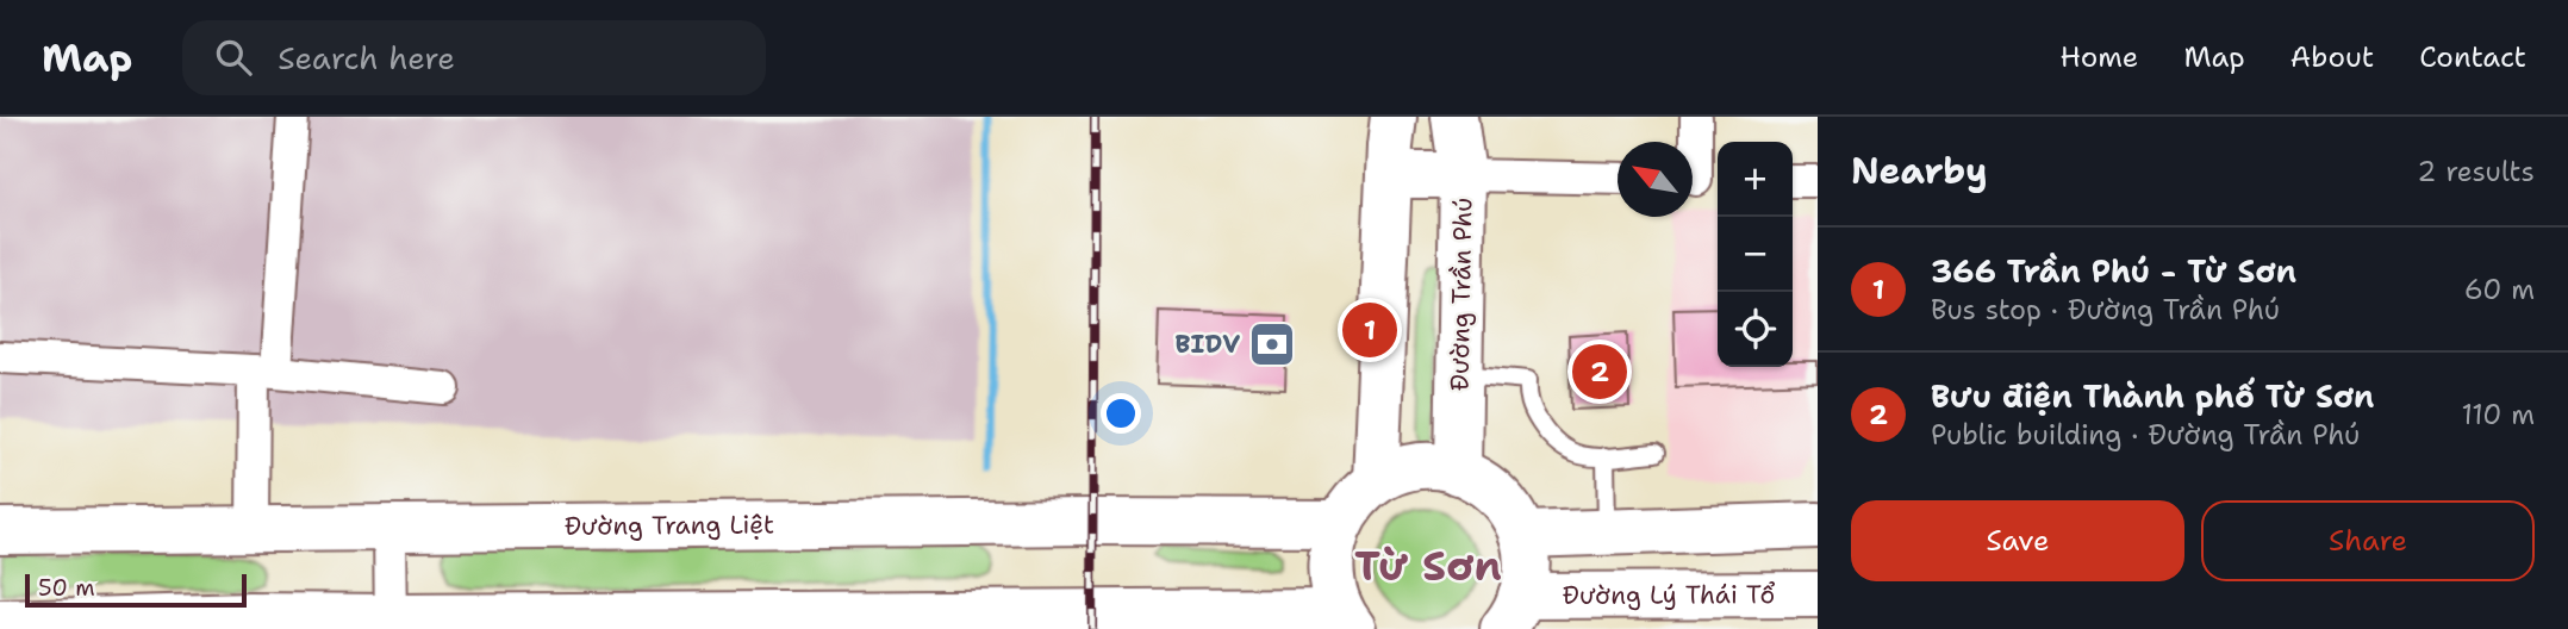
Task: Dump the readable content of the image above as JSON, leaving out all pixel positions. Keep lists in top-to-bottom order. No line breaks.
{"streets":{"main road":["Đường Trần Phú","Đường Trang Liệt","Đường Lý Thái Tổ"]},"districts":["Từ Sơn"],"places":{"bank":["BIDV"]},"scale_bar":"50 m","north":"top left","page":{"header":"Map","search":"Search here","nav":["Home","Map","About","Contact"],"heading":["Nearby","2 results"],"map_buttons":["+","−"],"list":[{"mark":"1","name":"366 Trần Phú - Từ Sơn","note":"Bus stop · Đường Trần Phú","value":"60 m"},{"mark":"2","name":"Bưu điện Thành phố Từ Sơn","note":"Public building · Đường Trần Phú","value":"110 m"}],"pins":["1","2"],"buttons":["Save","Share"],"scale":"50 m"}}
